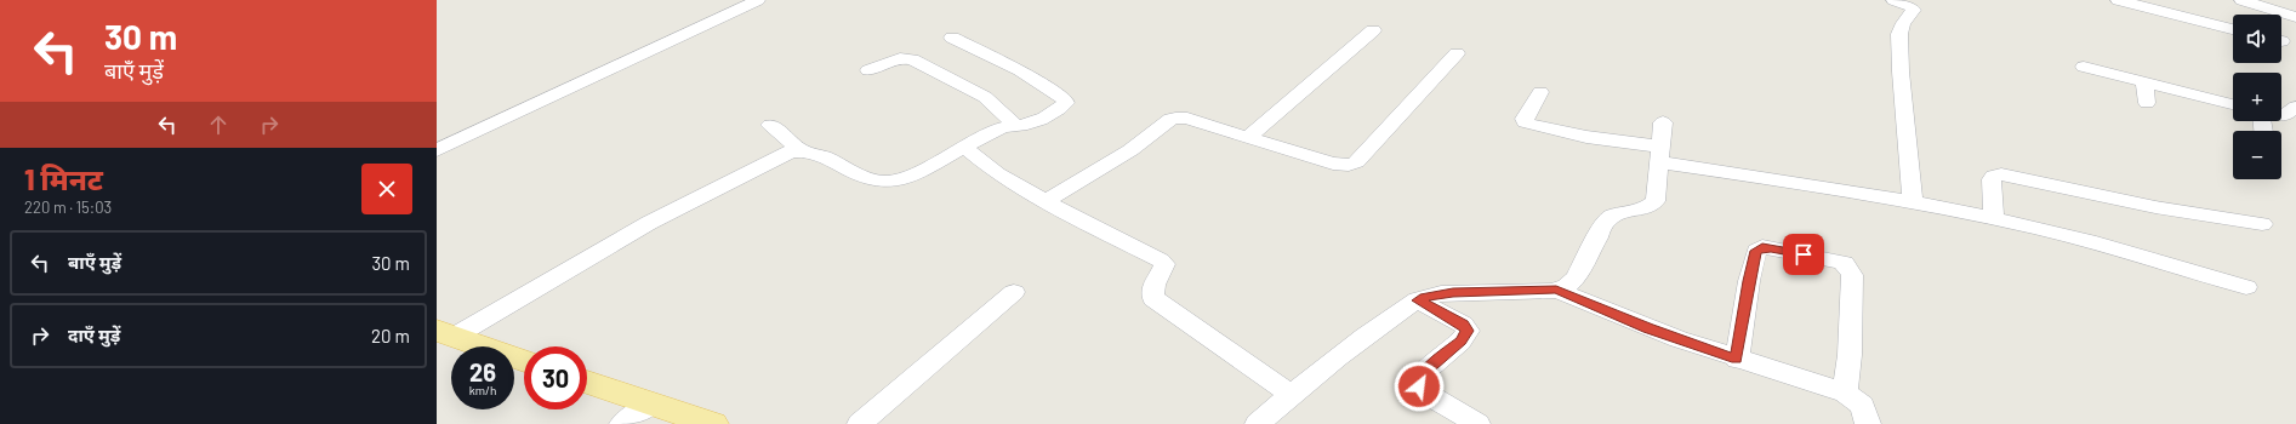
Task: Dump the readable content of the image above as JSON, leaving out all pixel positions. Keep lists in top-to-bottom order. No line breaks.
{"page":{"turn":["30 m","बाएँ मुड़ें"],"map_buttons":["+","−"],"heading":["1 मिनट","220 m · 15:03"],"list":[{"name":"बाएँ मुड़ें","value":"30 m"},{"name":"दाएँ मुड़ें","value":"20 m"}],"speed":"26 km/h","limit":"30"}}
